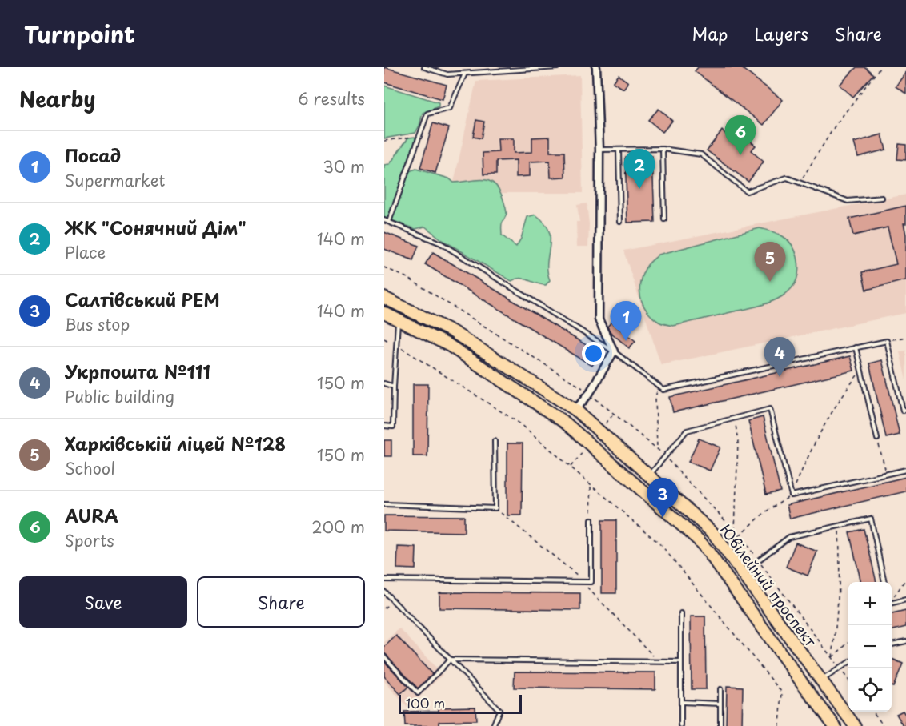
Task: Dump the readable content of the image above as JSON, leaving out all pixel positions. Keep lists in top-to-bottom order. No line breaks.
{"streets":{"main road":["Ювілейний проспект"]},"scale_bar":"100 m","page":{"header":"Turnpoint","nav":["Map","Layers","Share"],"heading":["Nearby","6 results"],"pins":["6","2","5","1","4","3"],"list":[{"mark":"1","name":"Посад","note":"Supermarket","value":"30 m"},{"mark":"2","name":"ЖК \"Сонячний Дім\"","note":"Place","value":"140 m"},{"mark":"3","name":"Салтівський РЕМ","note":"Bus stop","value":"140 m"},{"mark":"4","name":"Укрпошта №111","note":"Public building","value":"150 m"},{"mark":"5","name":"Харківській ліцей №128","note":"School","value":"150 m"},{"mark":"6","name":"AURA","note":"Sports","value":"200 m"}],"buttons":["Save","Share"],"map_buttons":["+","−"],"scale":"100 m"}}
